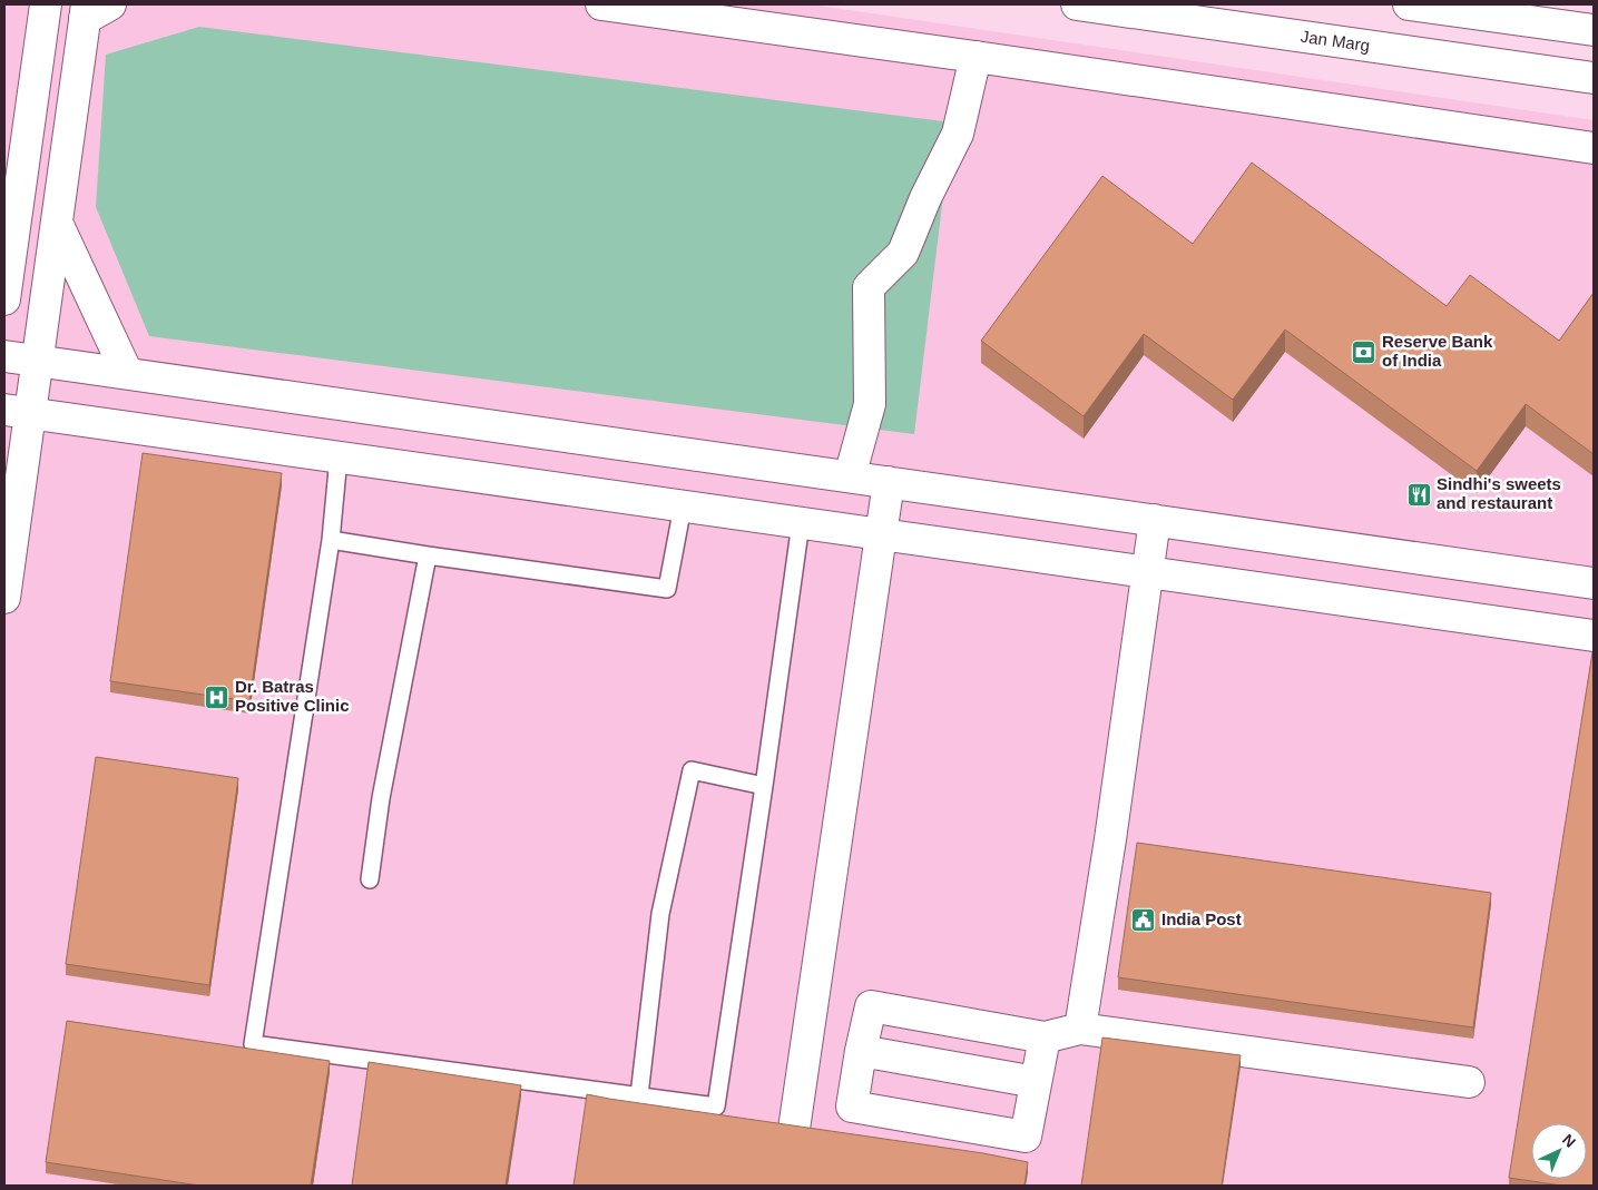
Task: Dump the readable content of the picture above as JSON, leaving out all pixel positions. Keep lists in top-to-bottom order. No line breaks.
{"streets":{"street":["Jan Marg"]},"places":{"bank":["Reserve Bank of India"],"restaurant":["Sindhi's sweets and restaurant"],"hospital":["Dr. Batras Positive Clinic"],"public building":["India Post"]},"north":"top right"}
